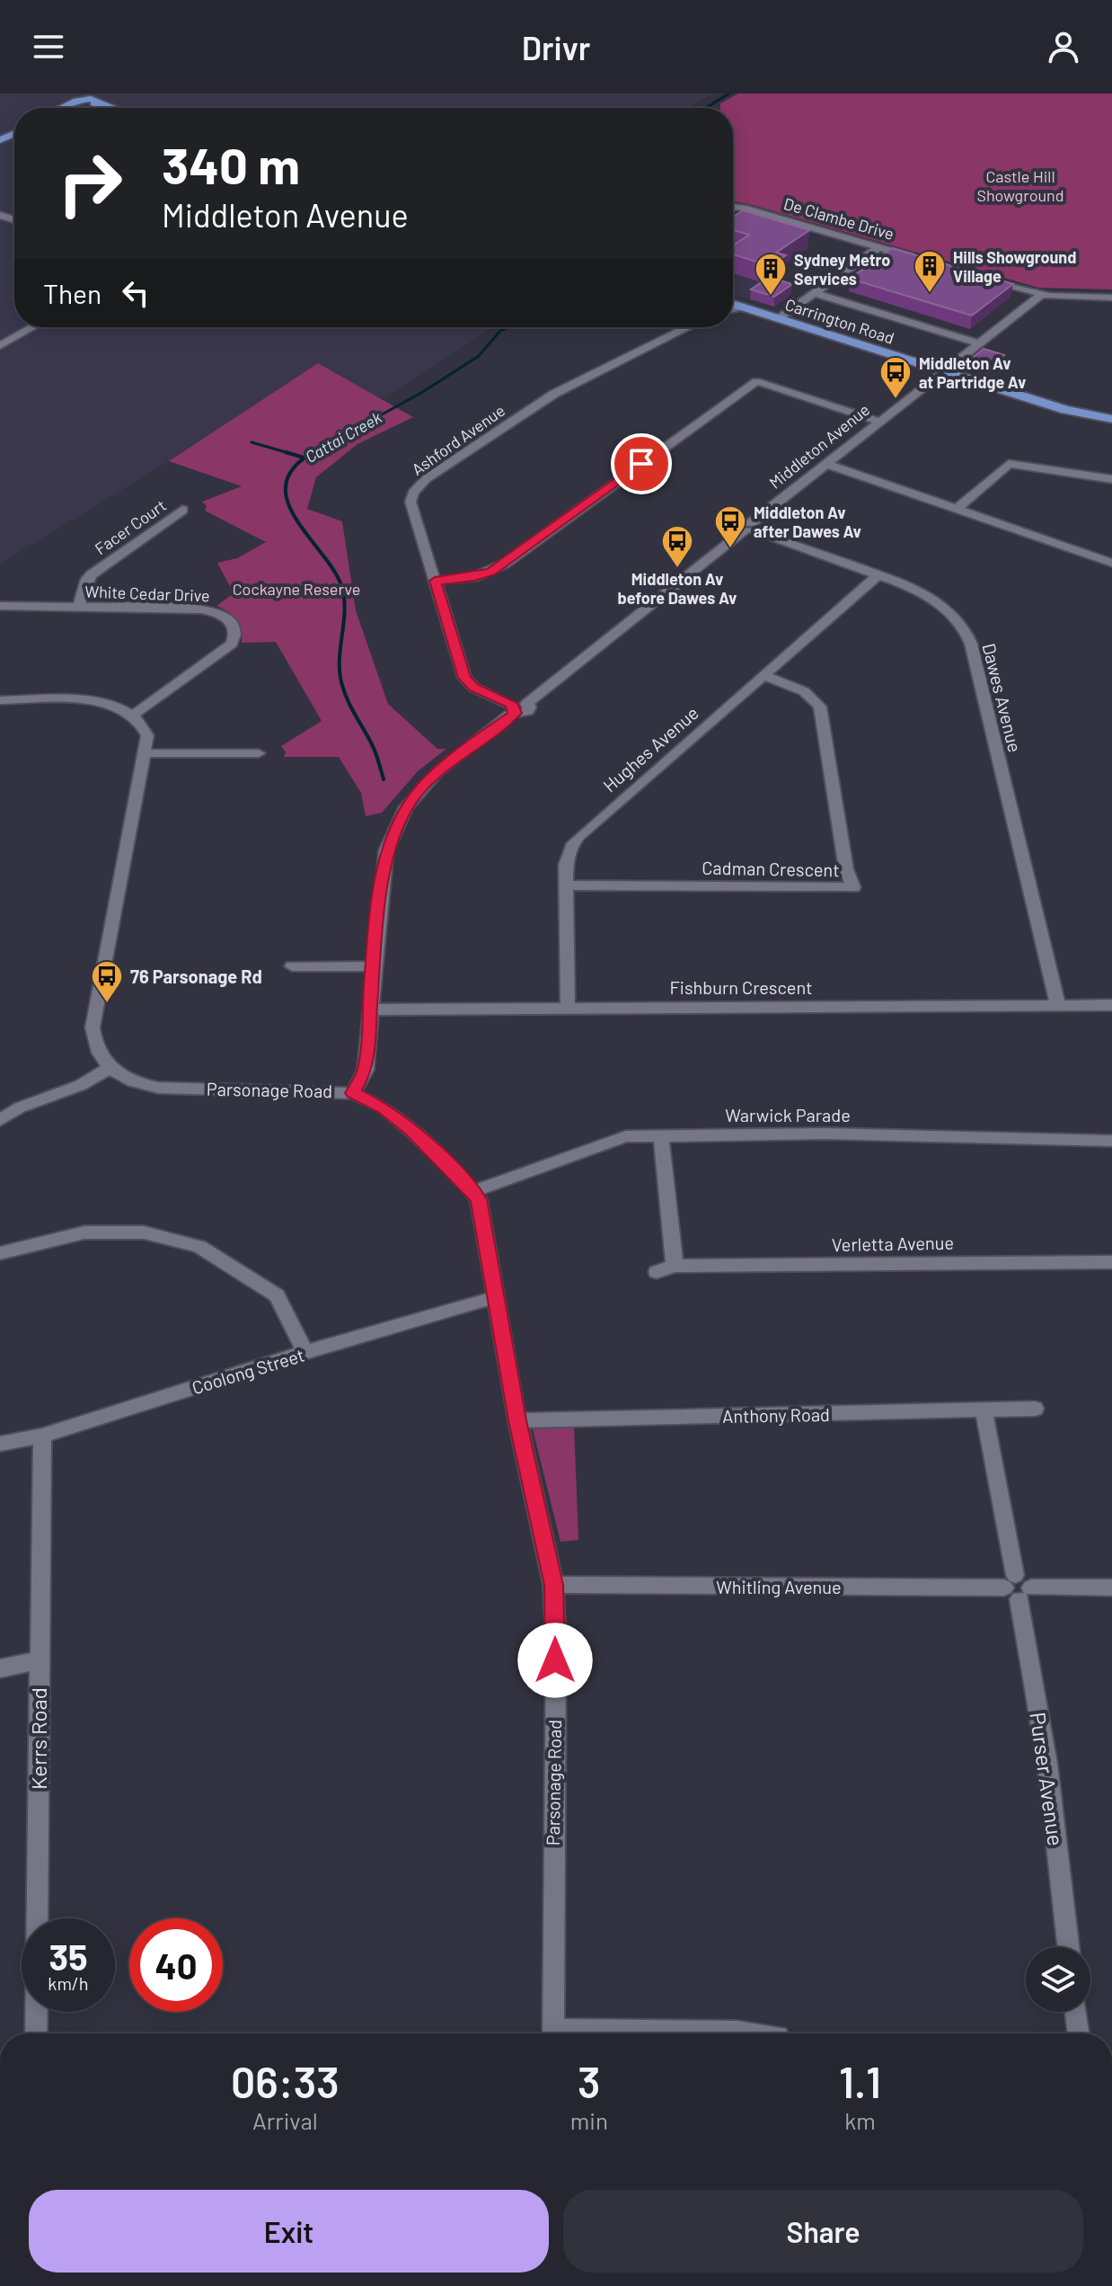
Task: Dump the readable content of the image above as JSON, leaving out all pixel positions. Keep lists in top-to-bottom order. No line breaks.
{"streets":{"main road":["Carrington Road"],"street":["De Clambe Drive","Ashford Avenue","Middleton Avenue","Facer Court","White Cedar Drive","Dawes Avenue","Hughes Avenue","Cadman Crescent","Fishburn Crescent","Parsonage Road","Warwick Parade","Verletta Avenue","Coolong Street","Anthony Road","Whitling Avenue","Kerrs Road","Purser Avenue"]},"crossings":[["Carrington Road","Middleton Avenue"],["Ashford Avenue","Middleton Avenue"],["Middleton Avenue","Dawes Avenue"],["Middleton Avenue","Fishburn Crescent"],["Middleton Avenue","Parsonage Road"],["Facer Court","White Cedar Drive"],["Dawes Avenue","Hughes Avenue"],["Dawes Avenue","Fishburn Crescent"],["Hughes Avenue","Cadman Crescent"],["Hughes Avenue","Fishburn Crescent"],["Parsonage Road","Warwick Parade"],["Parsonage Road","Coolong Street"],["Parsonage Road","Anthony Road"],["Parsonage Road","Whitling Avenue"],["Coolong Street","Kerrs Road"],["Anthony Road","Purser Avenue"],["Whitling Avenue","Purser Avenue"]],"water":["Cattai Creek"],"parks":["Castle Hill Showground","Cockayne Reserve"],"places":{"building":["Hills Showground Village","Sydney Metro Services"],"bus stop":["Middleton Av at Partridge Av","Middleton Av after Dawes Av","Middleton Av before Dawes Av","76 Parsonage Rd"]},"page":{"header":"Drivr","turn":["340 m","Middleton Avenue"],"then":"Then","speed":"35 km/h","limit":"40","eta":["06:33","Arrival","3","min","1.1","km"],"buttons":["Exit","Share"]}}
